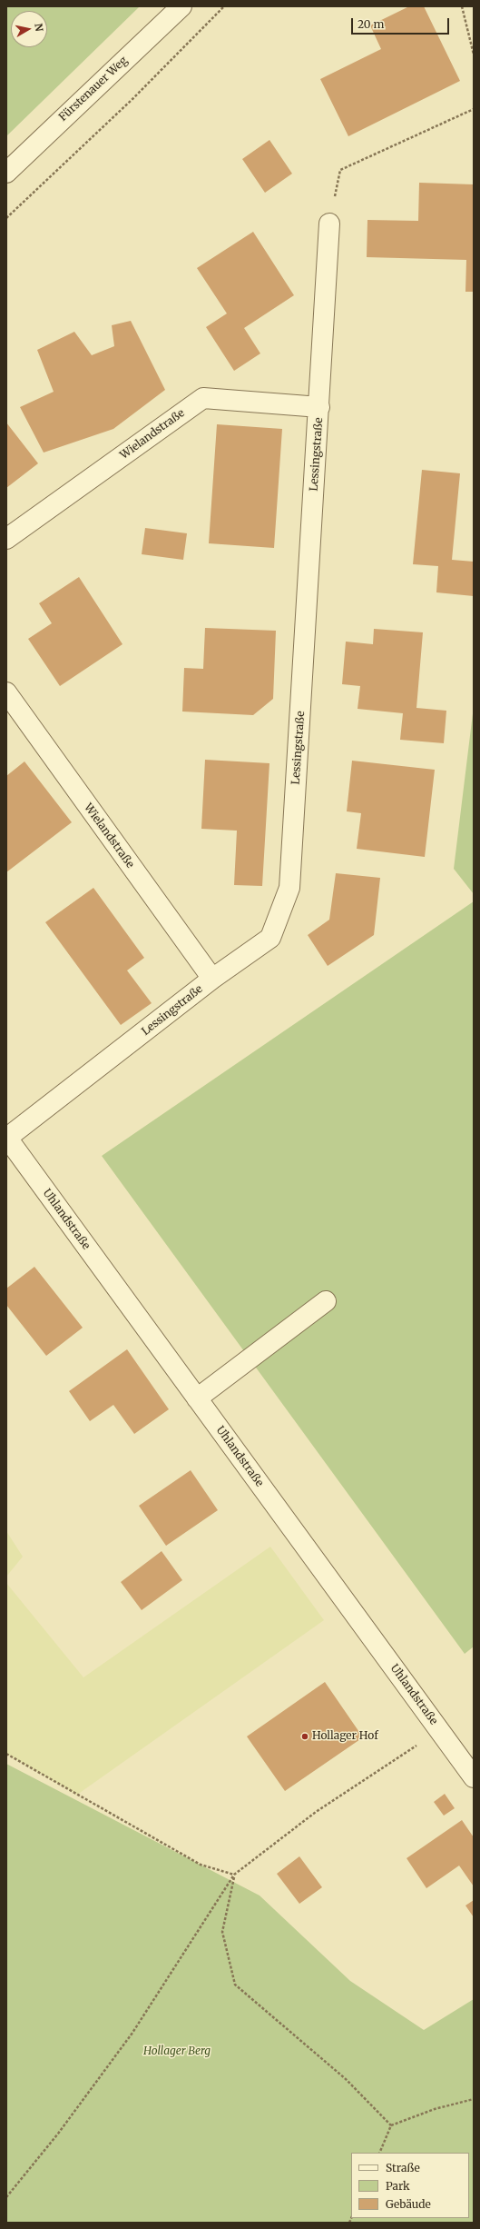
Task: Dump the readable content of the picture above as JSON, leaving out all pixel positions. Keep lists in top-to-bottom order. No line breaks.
{"streets":{"street":["Fürstenauer Weg","Wielandstraße","Lessingstraße","Uhlandstraße"]},"crossings":[["Wielandstraße","Lessingstraße"],["Lessingstraße","Uhlandstraße"]],"parks":["Hollager Berg"],"places":["Hollager Hof"],"legend":["Straße","Park","Gebäude"],"scale_bar":"20 m","north":"right"}
